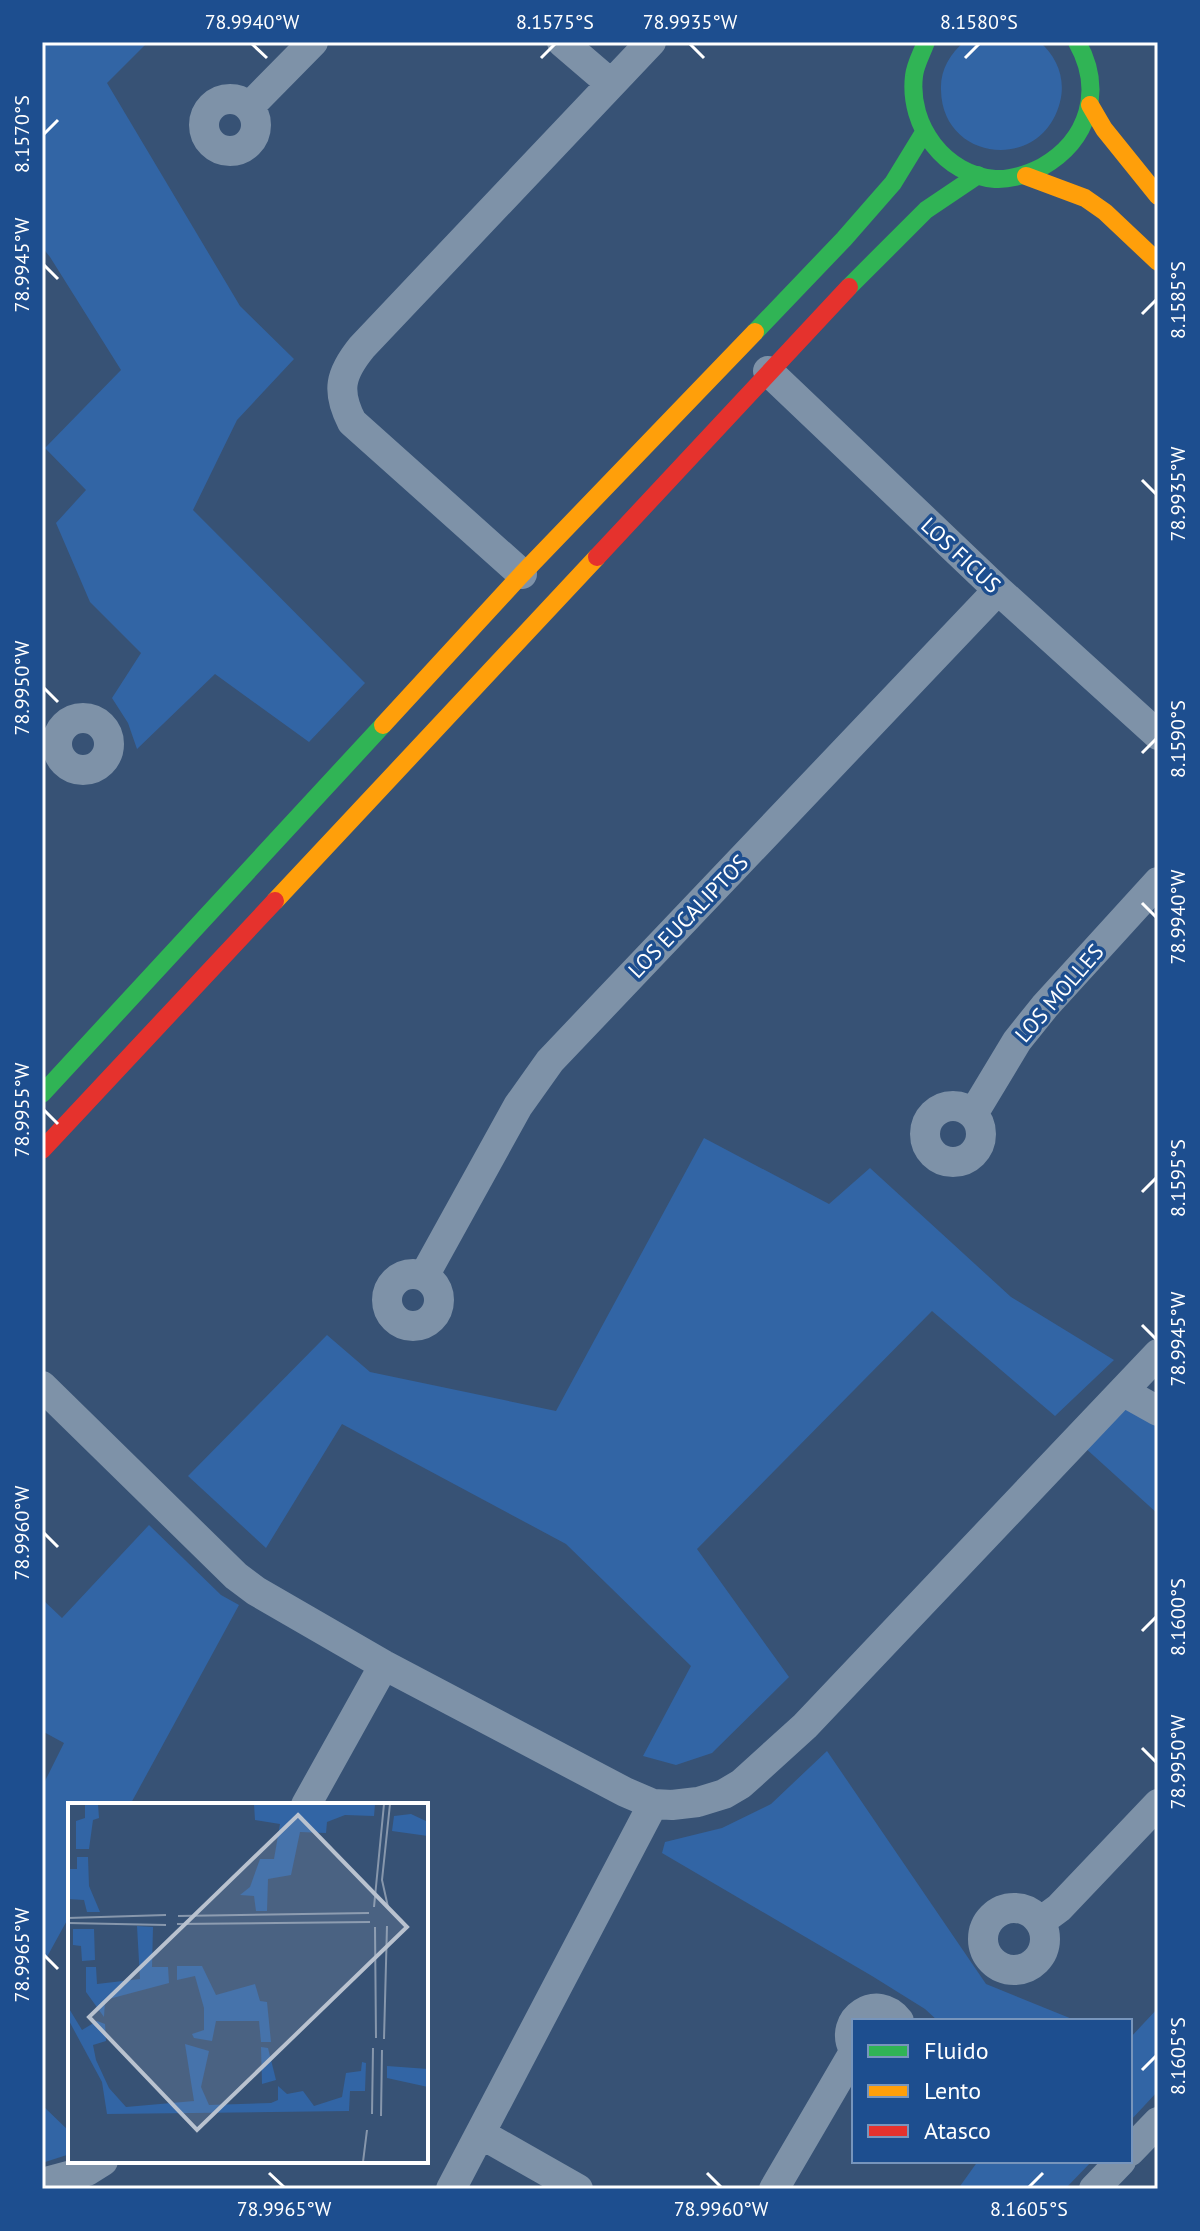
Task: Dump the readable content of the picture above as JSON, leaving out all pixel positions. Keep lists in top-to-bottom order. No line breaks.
{"streets":{"street":["LOS FICUS","LOS EUCALIPTOS","LOS MOLLES"]},"crossings":[["LOS FICUS","LOS EUCALIPTOS"]],"legend":["Fluido","Lento","Atasco"],"coordinates":["78.9940°W","8.1575°S","78.9935°W","8.1580°S","8.1570°S","78.9945°W","8.1585°S","78.9950°W","8.1590°S","78.9955°W","8.1595°S","78.9960°W","8.1600°S","78.9965°W","8.1605°S"]}
